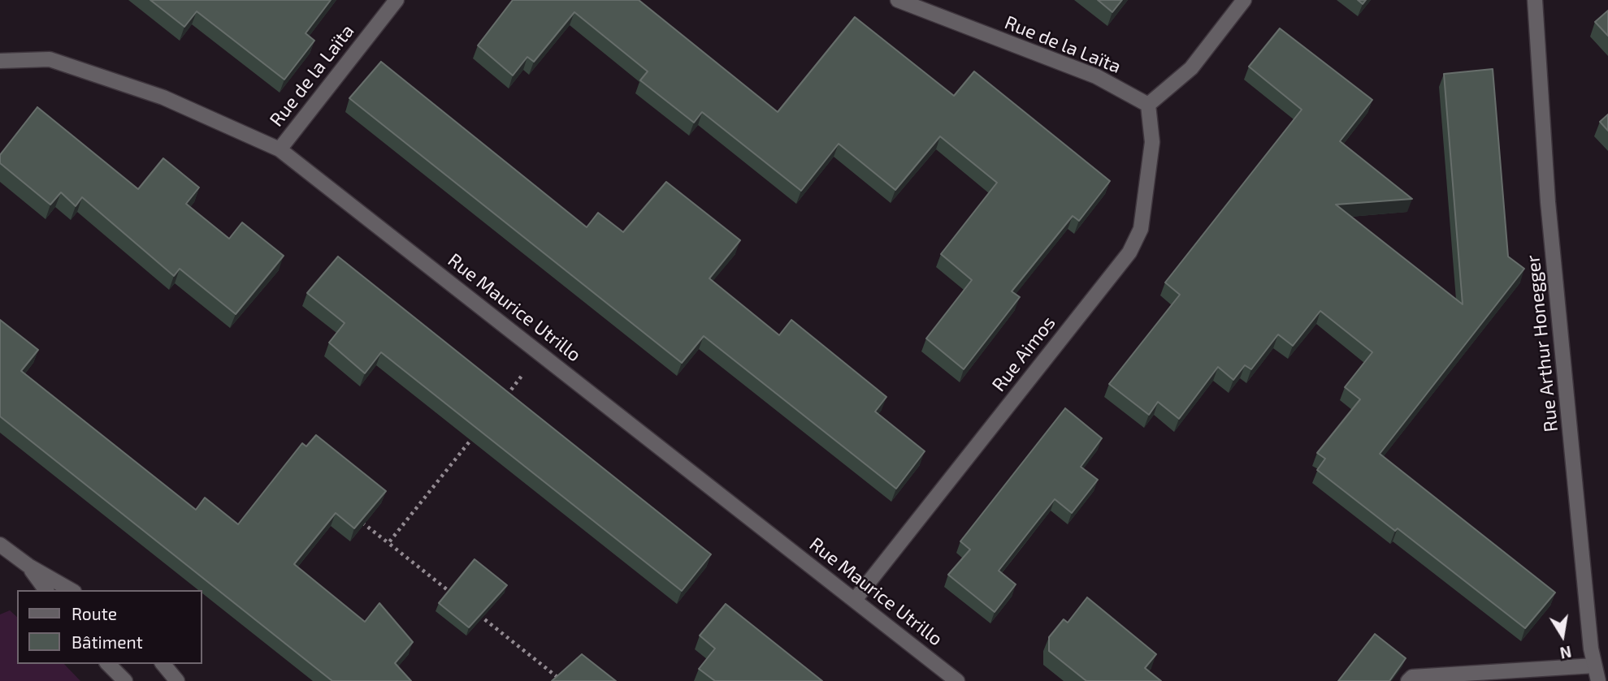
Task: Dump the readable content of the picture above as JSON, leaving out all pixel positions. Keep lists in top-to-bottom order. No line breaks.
{"streets":{"street":["Rue de la Laïta","Rue Maurice Utrillo","Rue Arthur Honegger","Rue Aimos"]},"crossings":[["Rue de la Laïta","Rue Maurice Utrillo"],["Rue de la Laïta","Rue Aimos"],["Rue Maurice Utrillo","Rue Aimos"]],"legend":["Route","Bâtiment"],"north":"bottom"}
